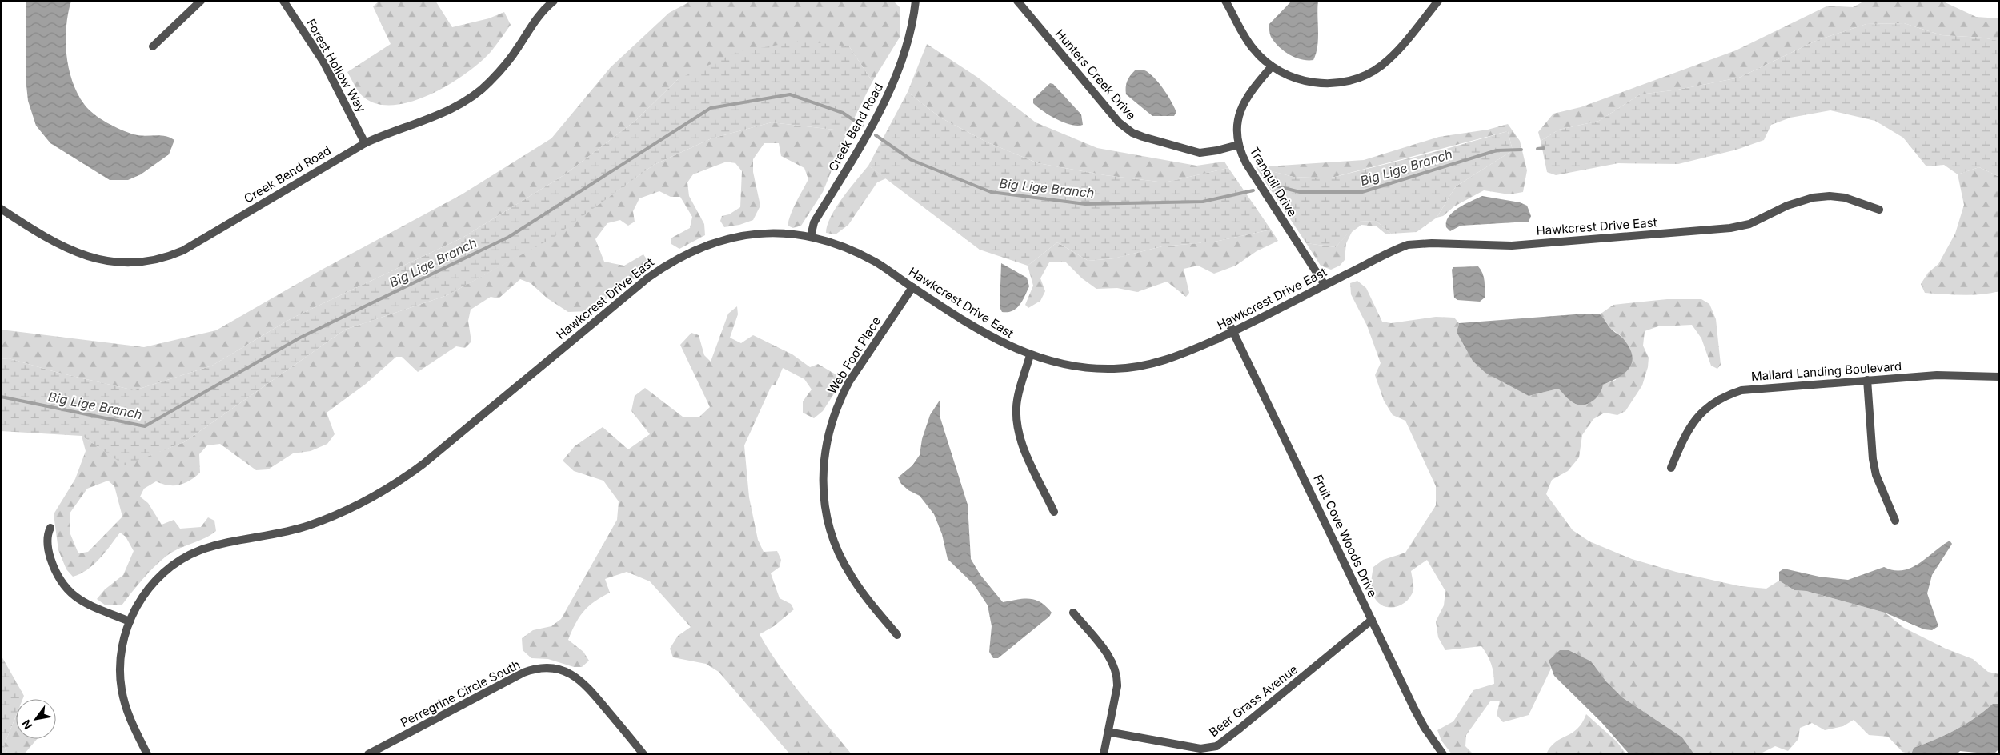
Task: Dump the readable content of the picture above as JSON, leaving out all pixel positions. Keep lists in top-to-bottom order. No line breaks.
{"streets":{"street":["Forest Hollow Way","Hunters Creek Drive","Creek Bend Road","Tranquil Drive","Hawkcrest Drive East","Web Foot Place","Mallard Landing Boulevard","Fruit Cove Woods Drive","Perregrine Circle South","Bear Grass Avenue"]},"crossings":[["Forest Hollow Way","Creek Bend Road"],["Hunters Creek Drive","Tranquil Drive"],["Creek Bend Road","Hawkcrest Drive East"],["Tranquil Drive","Hawkcrest Drive East"],["Hawkcrest Drive East","Web Foot Place"],["Hawkcrest Drive East","Fruit Cove Woods Drive"],["Fruit Cove Woods Drive","Bear Grass Avenue"]],"water":["Big Lige Branch"],"north":"bottom left"}
